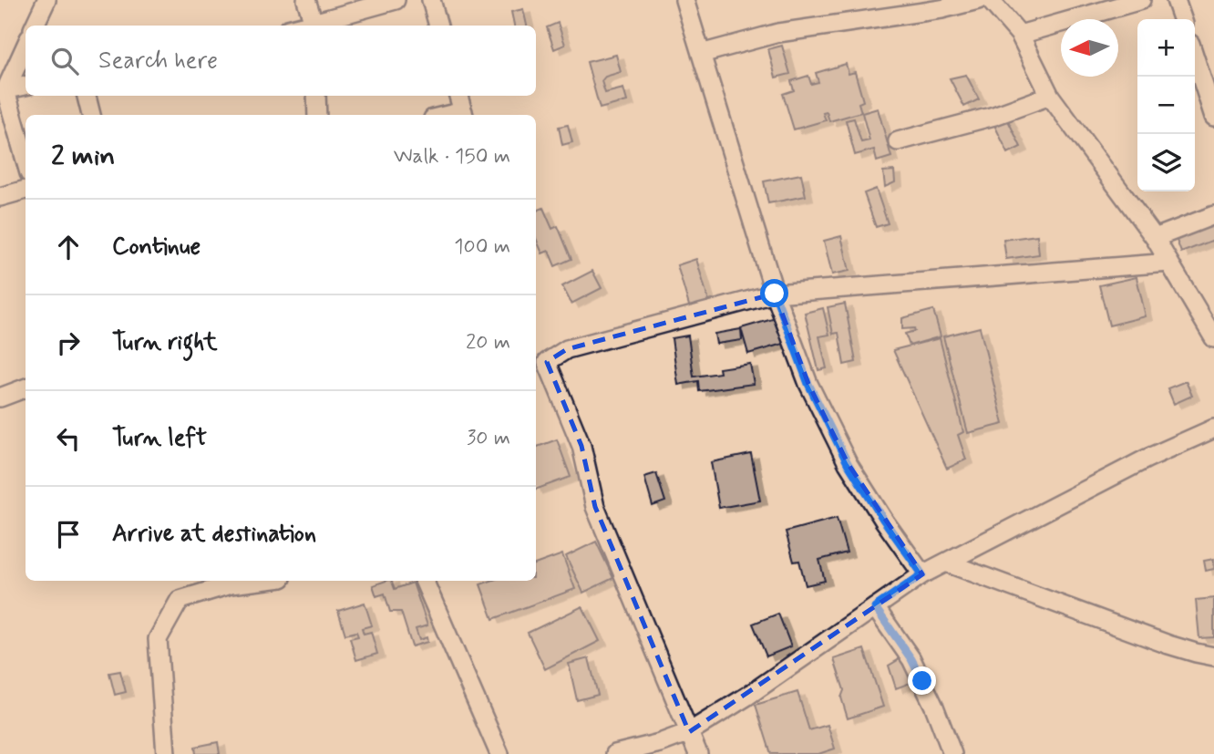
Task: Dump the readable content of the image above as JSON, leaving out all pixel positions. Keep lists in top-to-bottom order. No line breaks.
{"north":"left","page":{"map_buttons":["+","−"],"search":"Search here","heading":["2 min","Walk · 150 m"],"list":[["Continue","100 m"],["Turn right","20 m"],["Turn left","30 m"],"Arrive at destination"]}}
